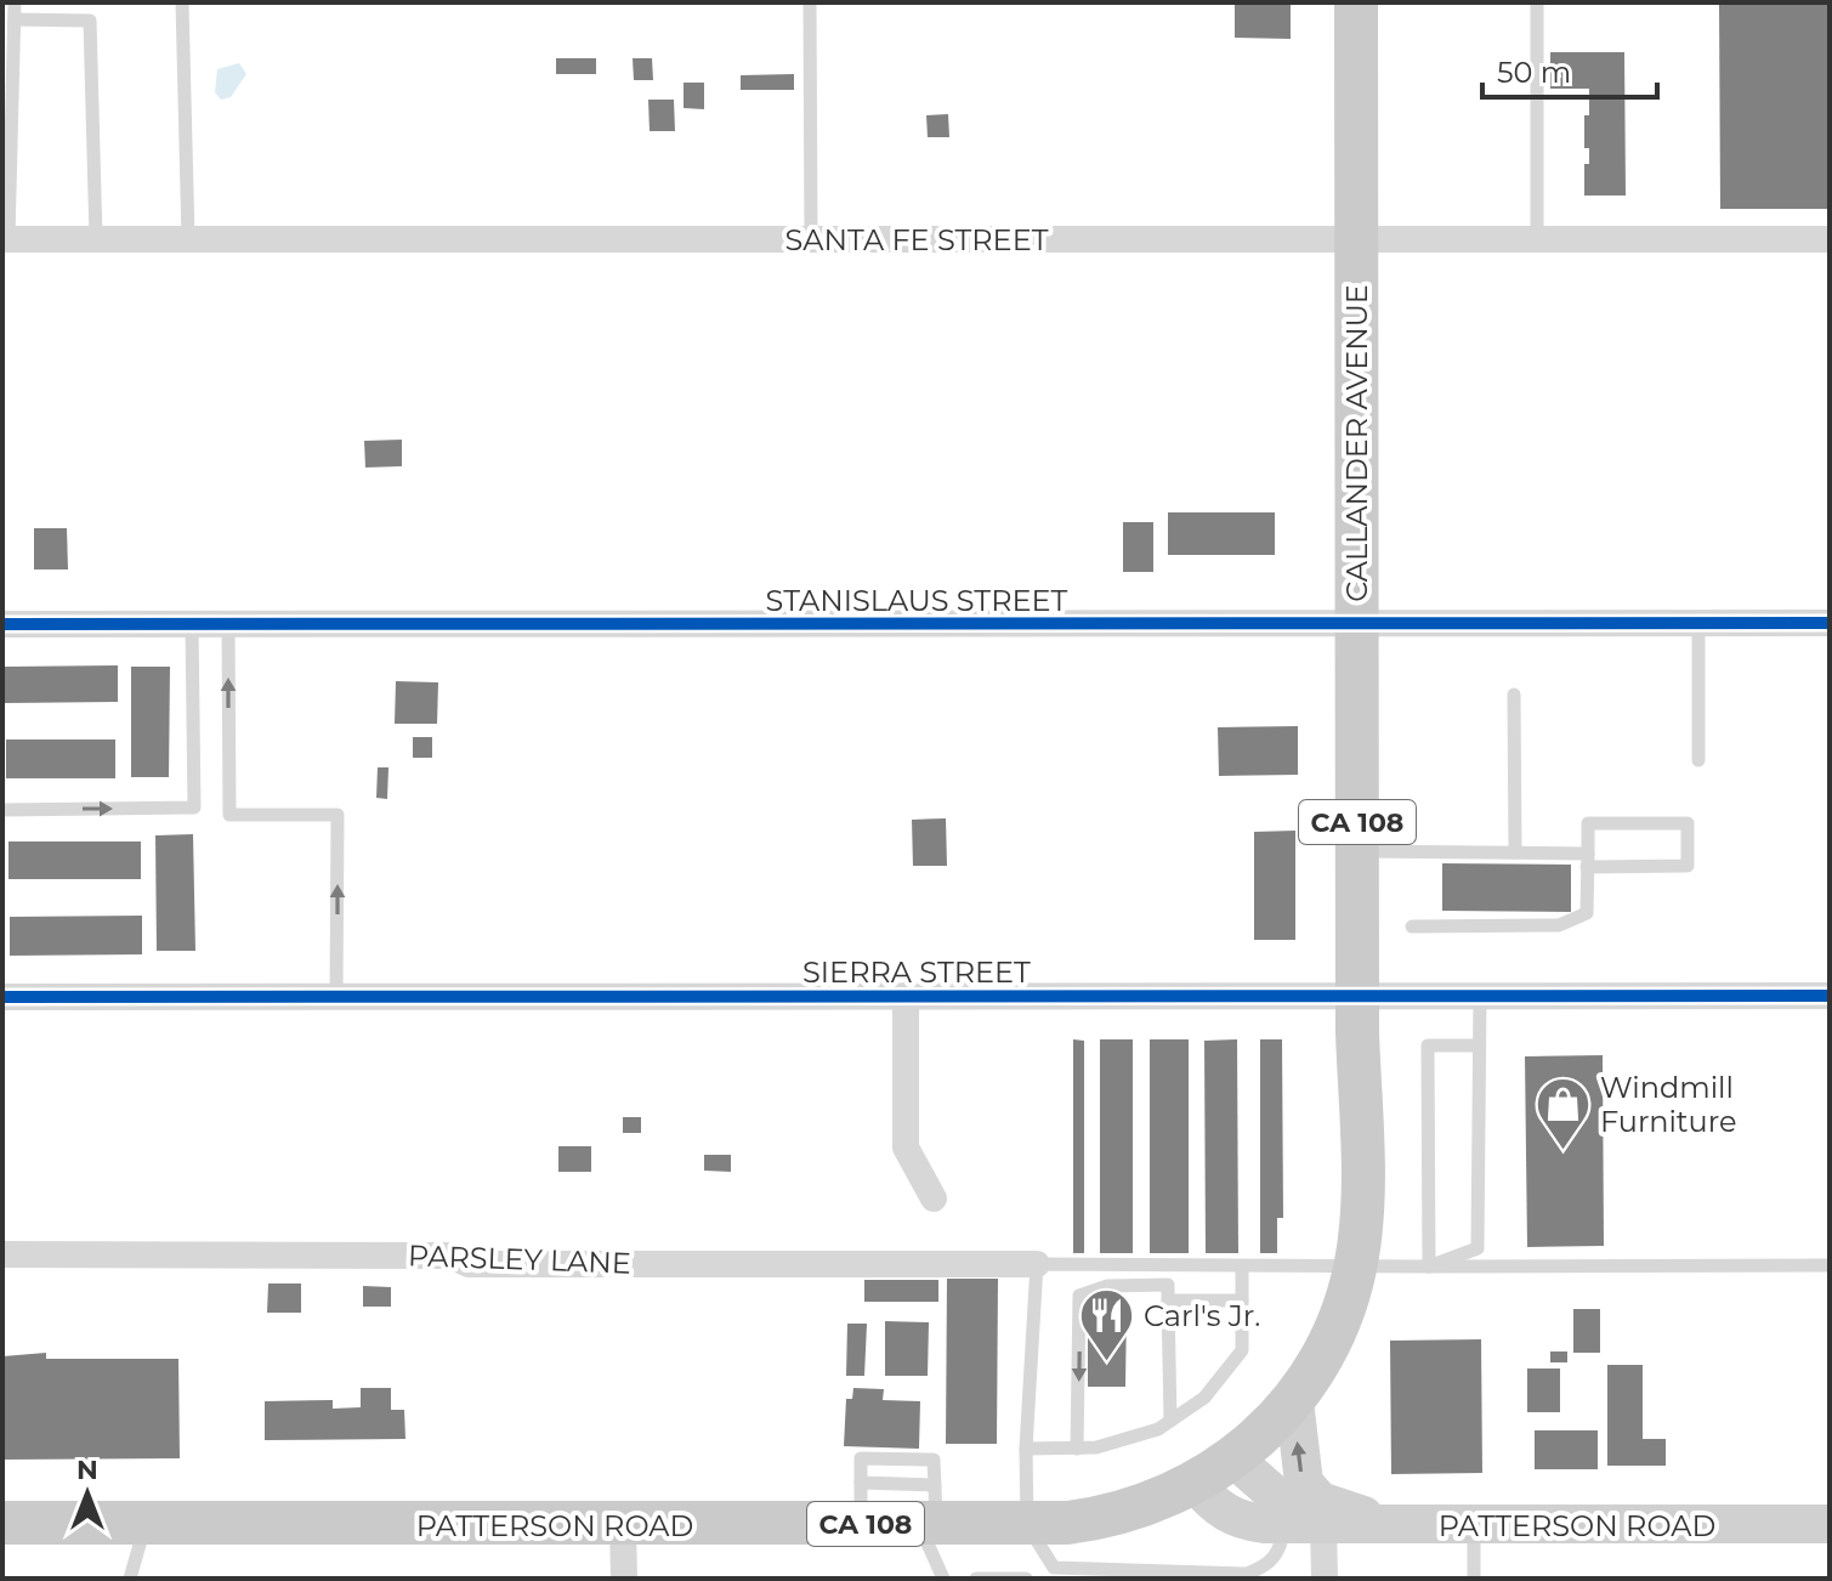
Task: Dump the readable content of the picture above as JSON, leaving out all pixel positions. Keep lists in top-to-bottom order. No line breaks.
{"streets":{"main road":["CALLANDER AVENUE","CA 108","PATTERSON ROAD"],"street":["SANTA FE STREET","STANISLAUS STREET","SIERRA STREET","PARSLEY LANE"]},"crossings":[["SANTA FE STREET","CALLANDER AVENUE"],["CALLANDER AVENUE","STANISLAUS STREET"],["CALLANDER AVENUE","SIERRA STREET"],["CALLANDER AVENUE","PATTERSON ROAD"]],"places":{"shop":["Windmill Furniture"],"restaurant":["Carl's Jr."]},"scale_bar":"50 m","north":"top"}
